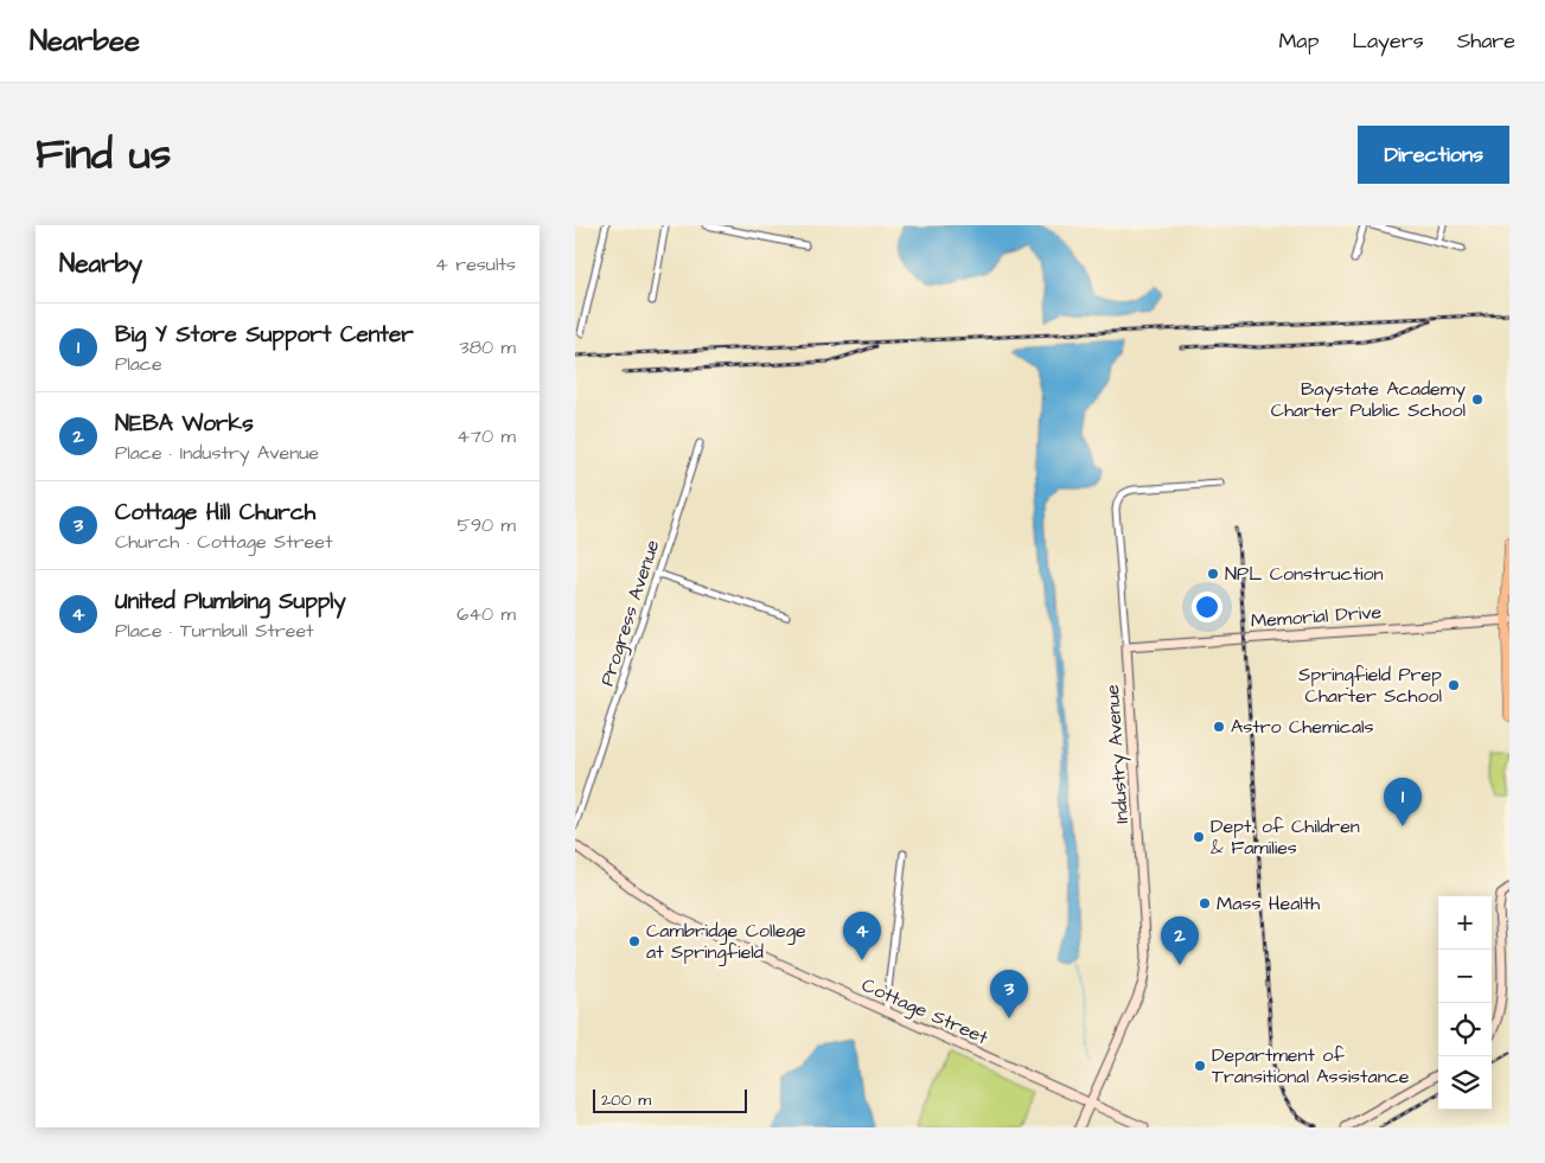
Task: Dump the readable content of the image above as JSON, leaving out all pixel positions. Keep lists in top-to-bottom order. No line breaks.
{"streets":{"main road":["Memorial Drive","Industry Avenue","Cottage Street"],"street":["Progress Avenue"]},"crossings":[["Memorial Drive","Industry Avenue"],["Industry Avenue","Cottage Street"]],"places":["Baystate Academy Charter Public School","NPL Construction","Springfield Prep Charter School","Astro Chemicals","Dept. of Children & Families","Mass Health","Cambridge College at Springfield","Department of Transitional Assistance"],"scale_bar":"200 m","page":{"header":"Nearbee","nav":["Map","Layers","Share"],"title":"Find us","buttons":"Directions","heading":["Nearby","4 results"],"list":[{"mark":"1","name":"Big Y Store Support Center","note":"Place","value":"380 m"},{"mark":"2","name":"NEBA Works","note":"Place · Industry Avenue","value":"470 m"},{"mark":"3","name":"Cottage Hill Church","note":"Church · Cottage Street","value":"590 m"},{"mark":"4","name":"United Plumbing Supply","note":"Place · Turnbull Street","value":"640 m"}],"pins":["1","4","2","3"],"map_buttons":["+","−"],"scale":"200 m"}}
